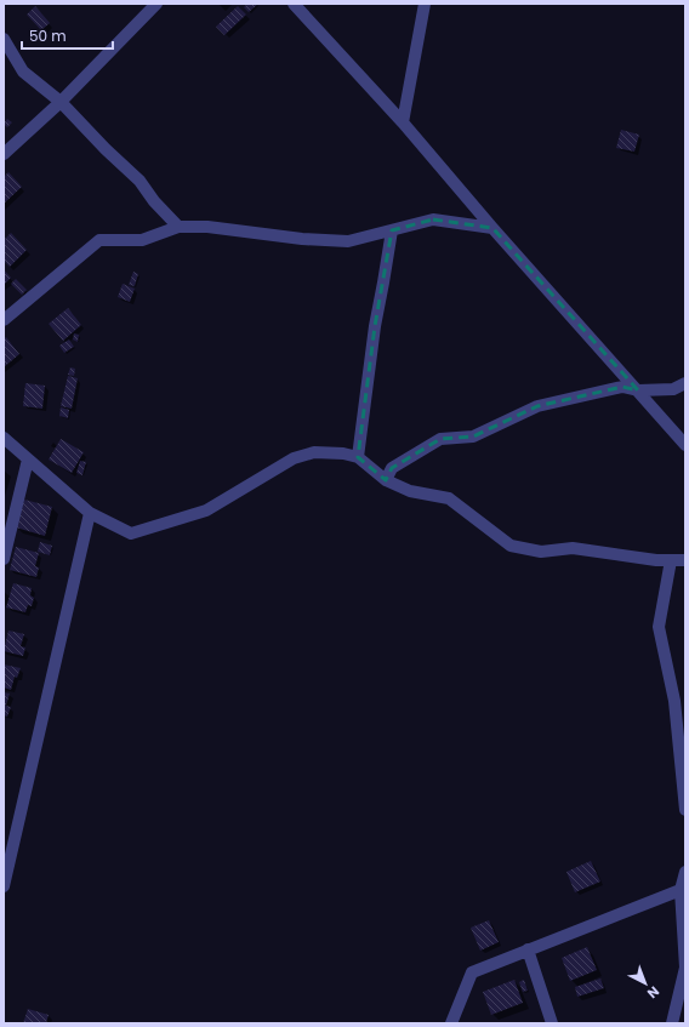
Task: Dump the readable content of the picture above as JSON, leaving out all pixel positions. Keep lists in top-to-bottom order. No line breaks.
{"scale_bar":"50 m","north":"bottom right"}
